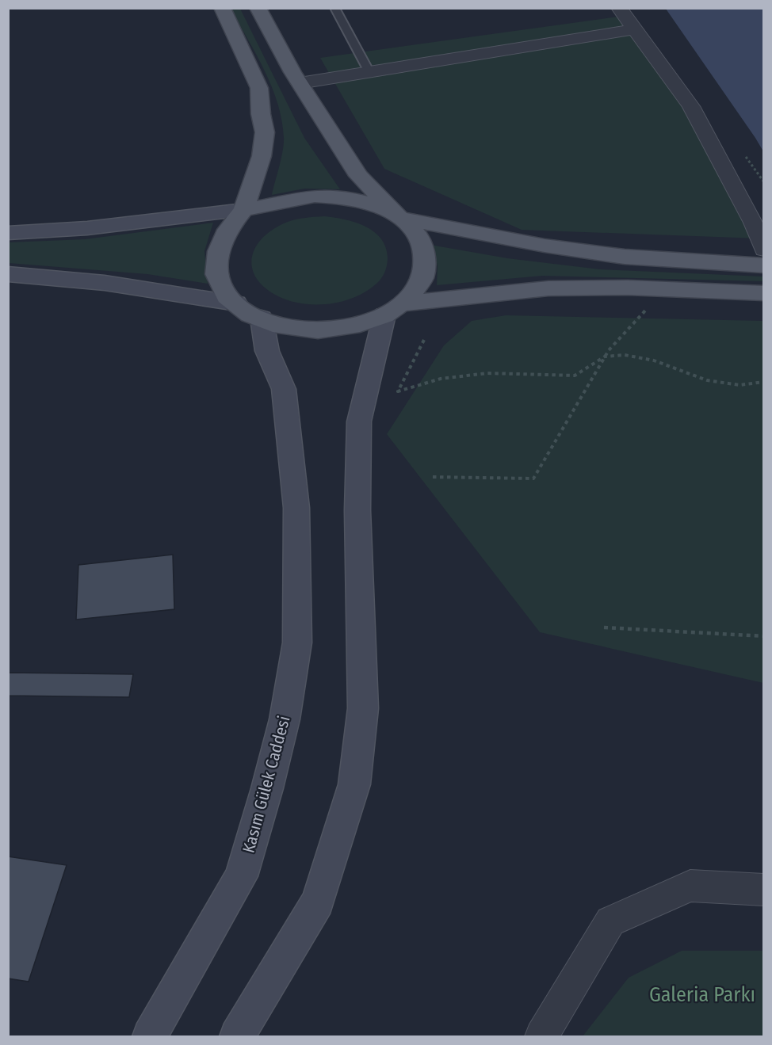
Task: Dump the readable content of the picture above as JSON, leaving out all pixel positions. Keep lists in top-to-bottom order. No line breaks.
{"streets":{"main road":["Kasım Gülek Caddesi"]},"parks":["Galeria Parkı"]}
